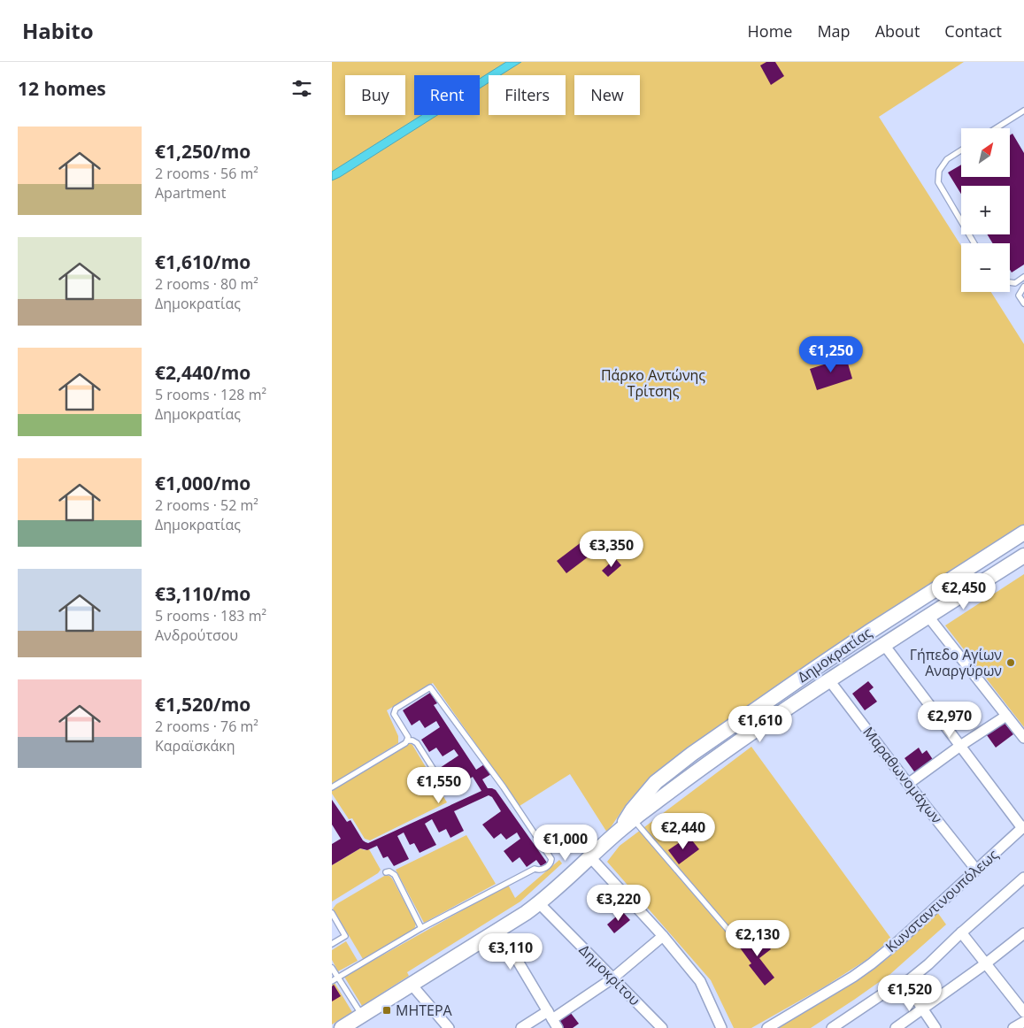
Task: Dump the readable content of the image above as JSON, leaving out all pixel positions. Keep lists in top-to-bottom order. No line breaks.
{"streets":{"main road":["Δημοκρατίας"],"street":["Μαραθωνομάχων","Κωνσταντινουπόλεως","Δημοκρίτου"]},"crossings":[["Δημοκρατίας","Μαραθωνομάχων"],["Δημοκρατίας","Δημοκρίτου"],["Μαραθωνομάχων","Κωνσταντινουπόλεως"]],"parks":["Πάρκο Αντώνης Τρίτσης"],"places":{"other":["Γήπεδο Αγίων Αναργύρων"],"transit":["ΜΗΤΕΡΑ"]},"north":"top right","page":{"header":"Habito","nav":["Home","Map","About","Contact"],"heading":"12 homes","chip":["Buy","Rent","Filters","New"],"list":[{"name":"€1,250/mo","note":"2 rooms · 56 m² · Apartment"},{"name":"€1,610/mo","note":"2 rooms · 80 m² · Δημοκρατίας"},{"name":"€2,440/mo","note":"5 rooms · 128 m² · Δημοκρατίας"},{"name":"€1,000/mo","note":"2 rooms · 52 m² · Δημοκρατίας"},{"name":"€3,110/mo","note":"5 rooms · 183 m² · Ανδρούτσου"},{"name":"€1,520/mo","note":"2 rooms · 76 m² · Καραϊσκάκη"}],"map_buttons":["+","−"],"price":["€1,250","€3,350","€2,450","€2,970","€1,610","€1,550","€2,440","€1,000","€3,220","€2,130","€3,110","€1,520"]}}
